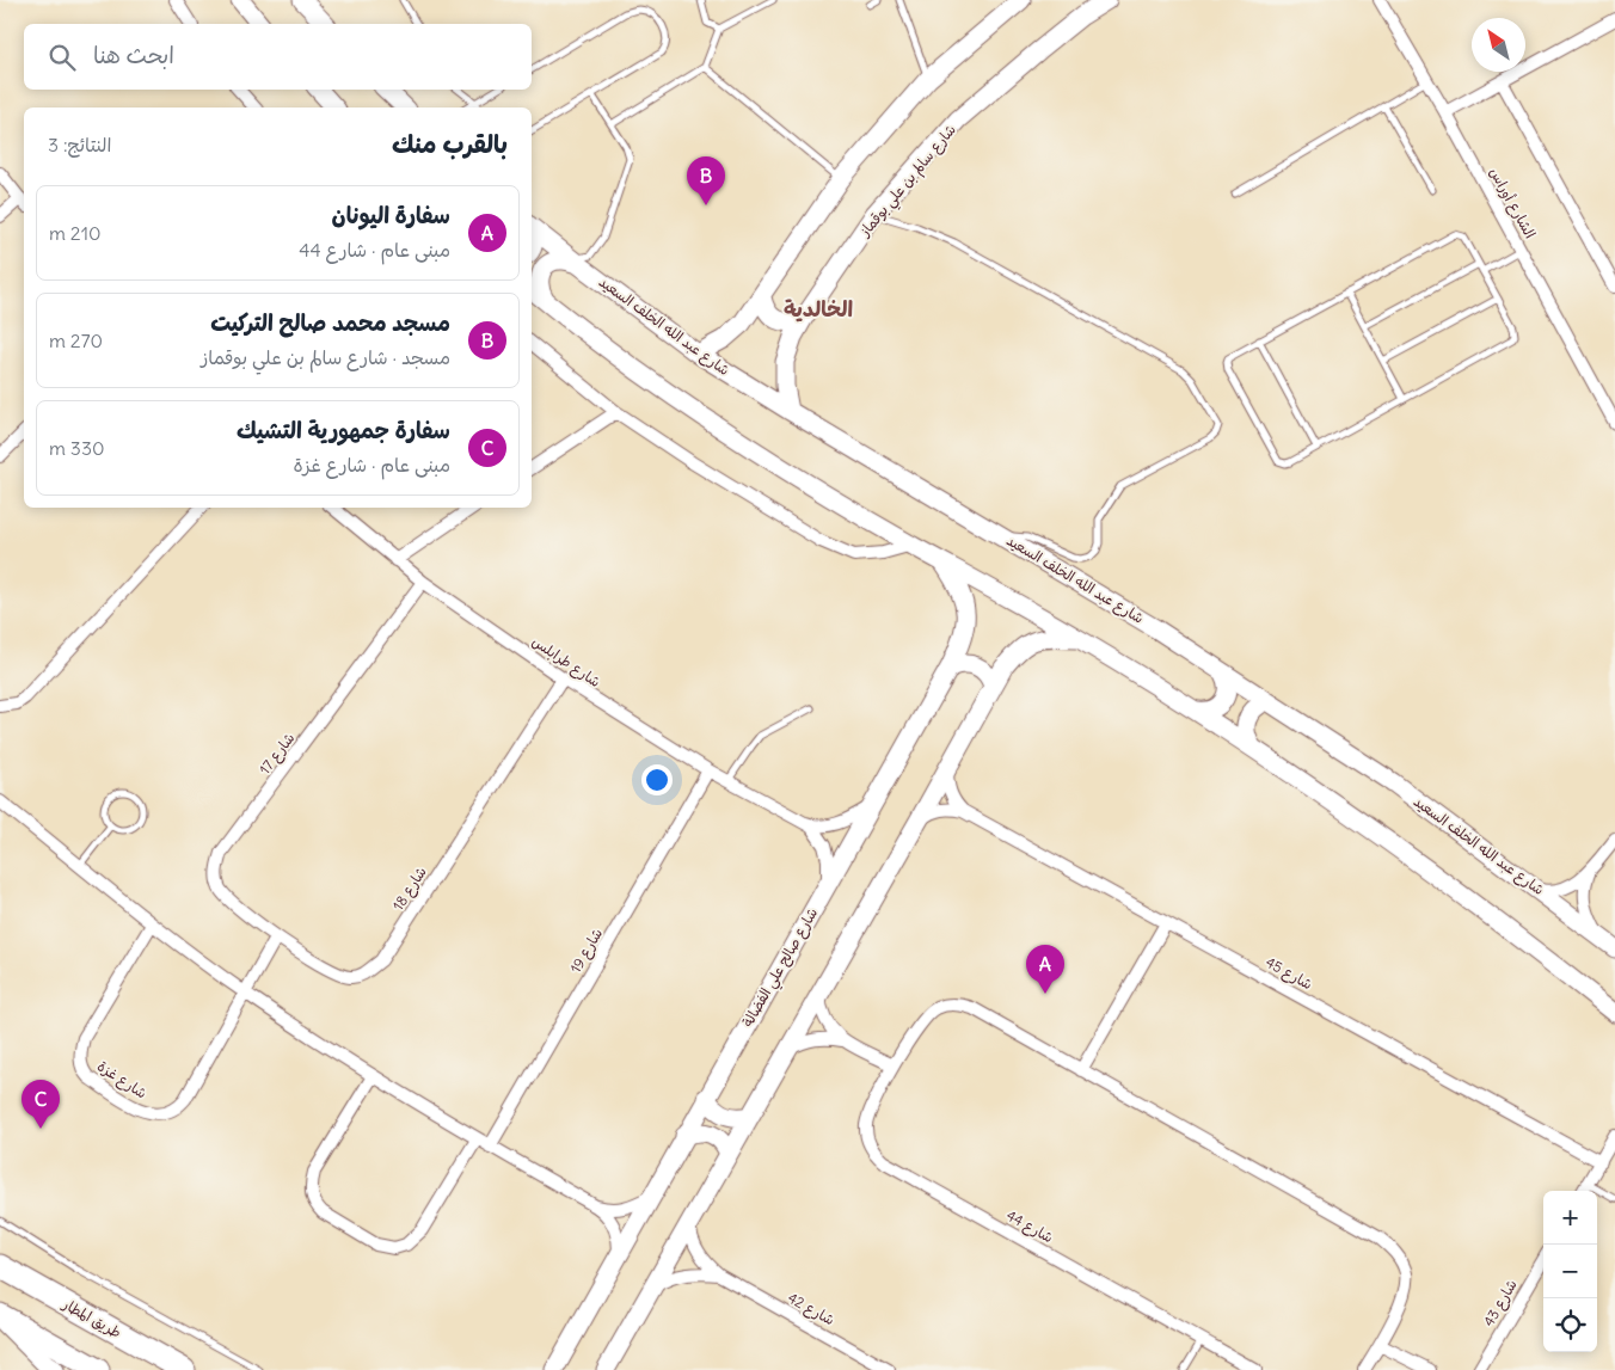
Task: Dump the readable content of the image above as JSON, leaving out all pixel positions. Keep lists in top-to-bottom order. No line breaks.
{"streets":{"highway":["طريق المطار"],"main road":["شارع سالم بن علي بوقماز","شارع عبد الله الخلف السعيد","شارع صالح علي الفضالة"],"street":["الشارع أوراس","شارع طرابلس","شارع 17","شارع 18","شارع 19","شارع 45","شارع غزة","شارع 44","شارع 43","شارع 42"]},"crossings":[["شارع سالم بن علي بوقماز","شارع عبد الله الخلف السعيد"],["شارع طرابلس","شارع 17"],["شارع طرابلس","شارع 18"],["شارع طرابلس","شارع 19"],["شارع طرابلس","شارع صالح علي الفضالة"],["شارع 17","شارع 18"]],"districts":["الخالدية"],"north":"top left","page":{"search":"ابحث هنا","heading":["بالقرب منك","النتائج: 3"],"pins":["B","A","C"],"list":[{"mark":"A","name":"سفارة اليونان","note":"مبنى عام · شارع 44","value":"210 m"},{"mark":"B","name":"مسجد محمد صالح التركيت","note":"مسجد · شارع سالم بن علي بوقماز","value":"270 m"},{"mark":"C","name":"سفارة جمهورية التشيك","note":"مبنى عام · شارع غزة","value":"330 m"}],"map_buttons":["+","−"]}}
